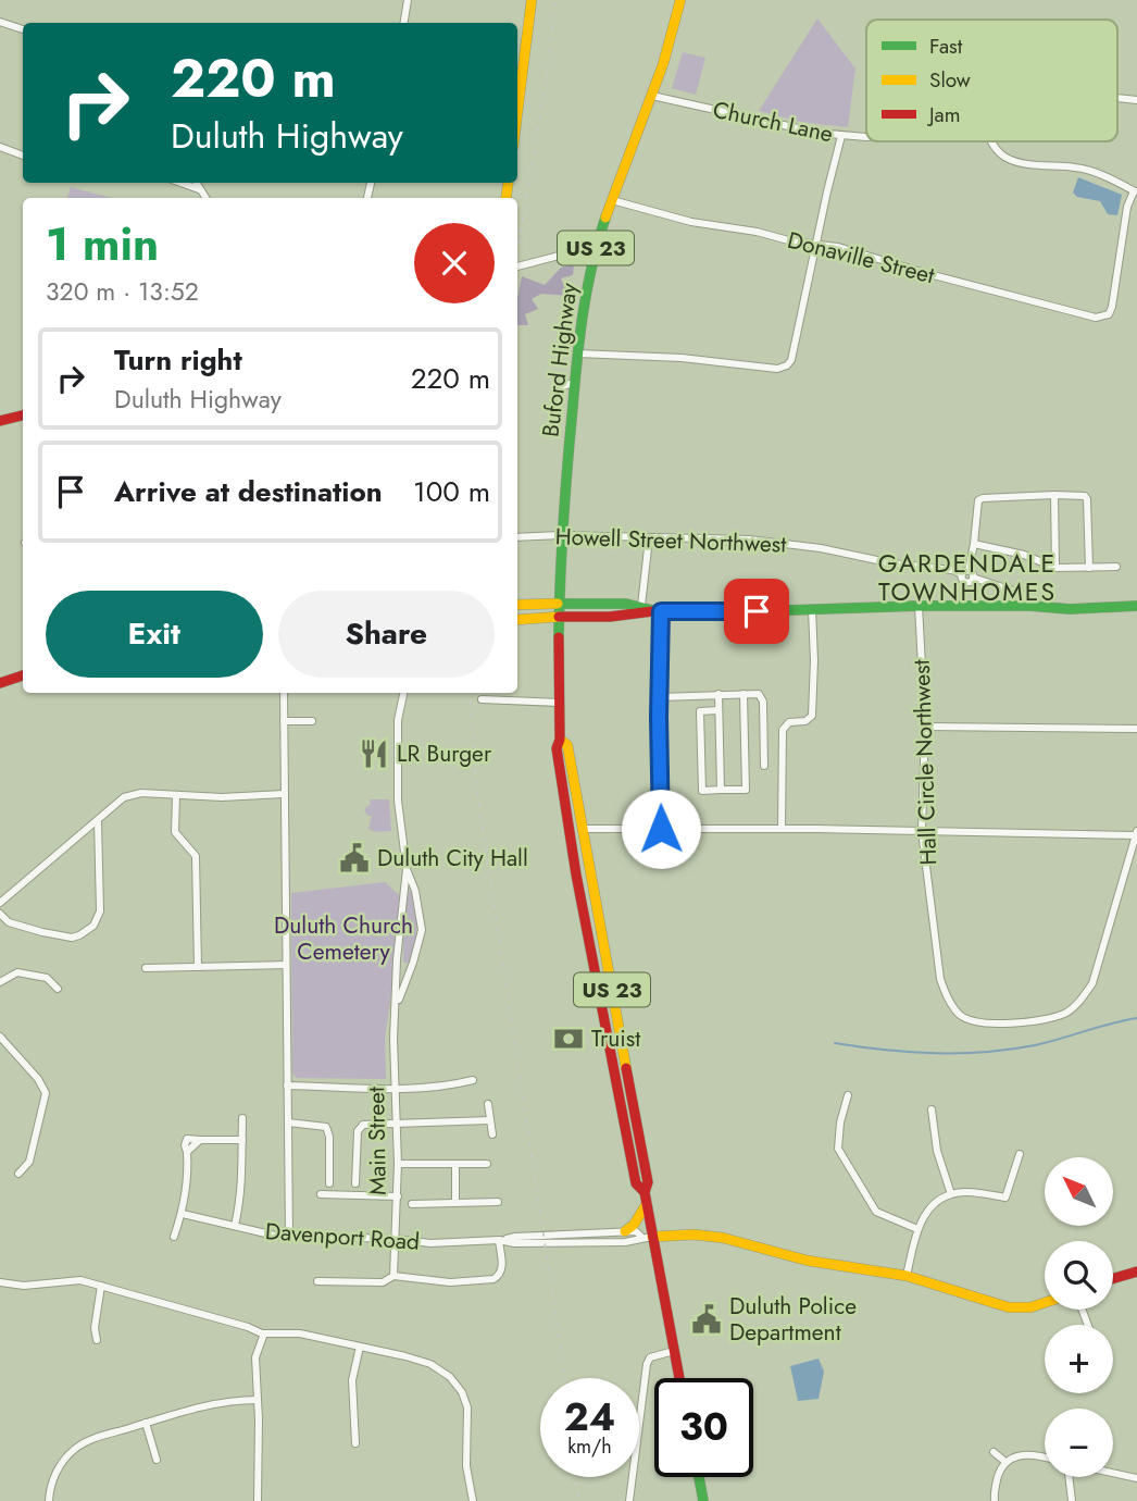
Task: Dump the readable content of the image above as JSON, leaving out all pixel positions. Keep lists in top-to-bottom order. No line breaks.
{"streets":{"main road":["US 23","Buford Highway"],"street":["Church Lane","Donaville Street","Howell Street Northwest","Hall Circle Northwest","Main Street","Davenport Road"]},"crossings":[["Church Lane","Buford Highway"],["Donaville Street","Buford Highway"],["Buford Highway","Howell Street Northwest"],["Buford Highway","Davenport Road"],["Main Street","Davenport Road"]],"districts":["GARDENDALE TOWNHOMES"],"parks":["Duluth Church Cemetery"],"places":{"restaurant":["LR Burger"],"public building":["Duluth City Hall","Duluth Police Department"],"bank":["Truist"]},"legend":["Fast","Slow","Jam"],"north":"top left","page":{"turn":["220 m","Duluth Highway"],"heading":["1 min","320 m · 13:52"],"list":[{"name":"Turn right","note":"Duluth Highway","value":"220 m"},{"name":"Arrive at destination","value":"100 m"}],"buttons":["Exit","Share"],"map_buttons":["+","−"],"speed":"24 km/h","limit":"30"}}
